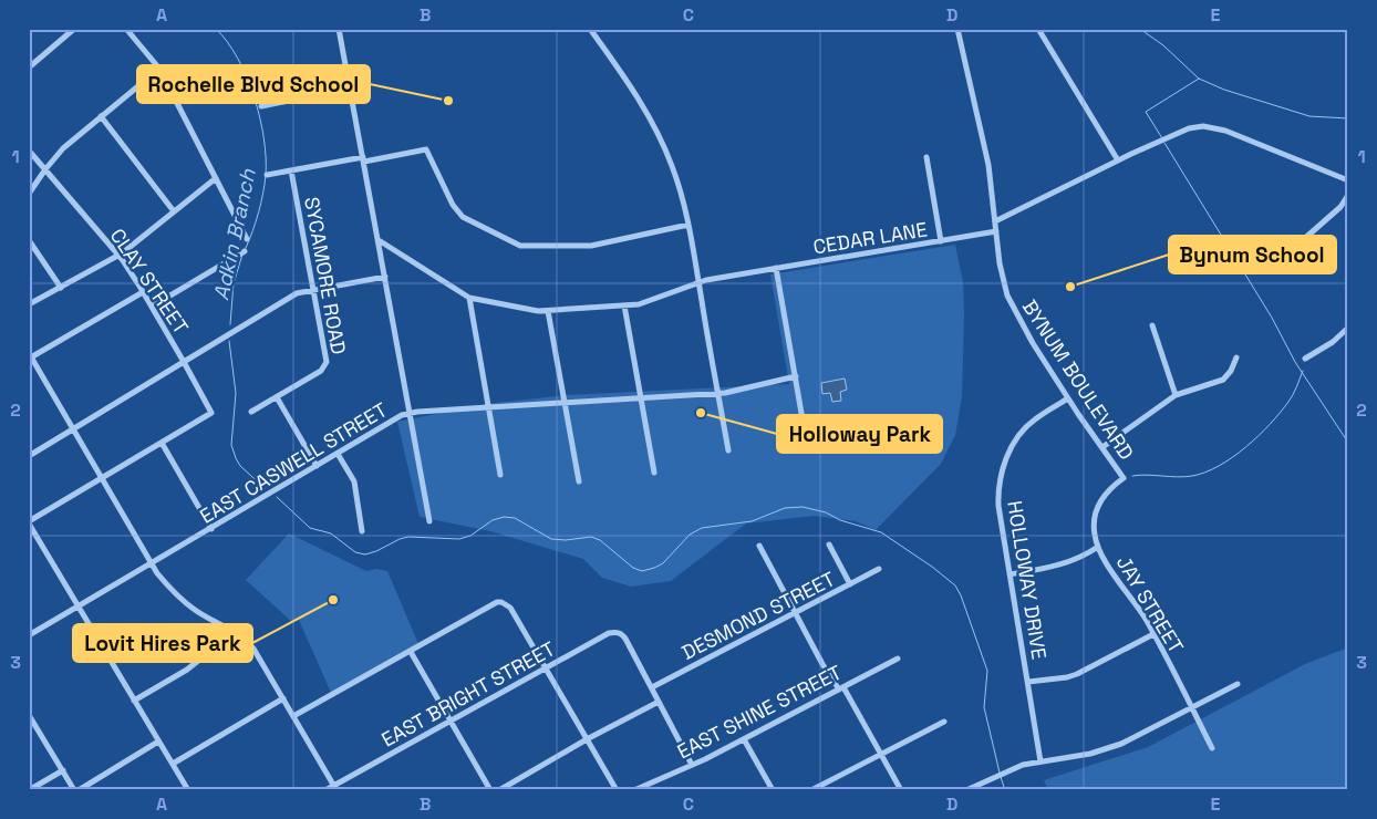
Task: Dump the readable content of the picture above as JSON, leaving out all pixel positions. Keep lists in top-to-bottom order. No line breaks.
{"streets":{"street":["CEDAR LANE","SYCAMORE ROAD","CLAY STREET","BYNUM BOULEVARD","EAST CASWELL STREET","HOLLOWAY DRIVE","JAY STREET","DESMOND STREET","EAST BRIGHT STREET","EAST SHINE STREET"]},"crossings":[["CEDAR LANE","BYNUM BOULEVARD"],["BYNUM BOULEVARD","HOLLOWAY DRIVE"],["BYNUM BOULEVARD","JAY STREET"],["DESMOND STREET","EAST BRIGHT STREET"]],"water":["Adkin Branch"],"places":["Rochelle Blvd School","Bynum School","Holloway Park","Lovit Hires Park"],"grid":{"columns":["A","B","C","D","E"],"rows":["1","2","3"]}}
